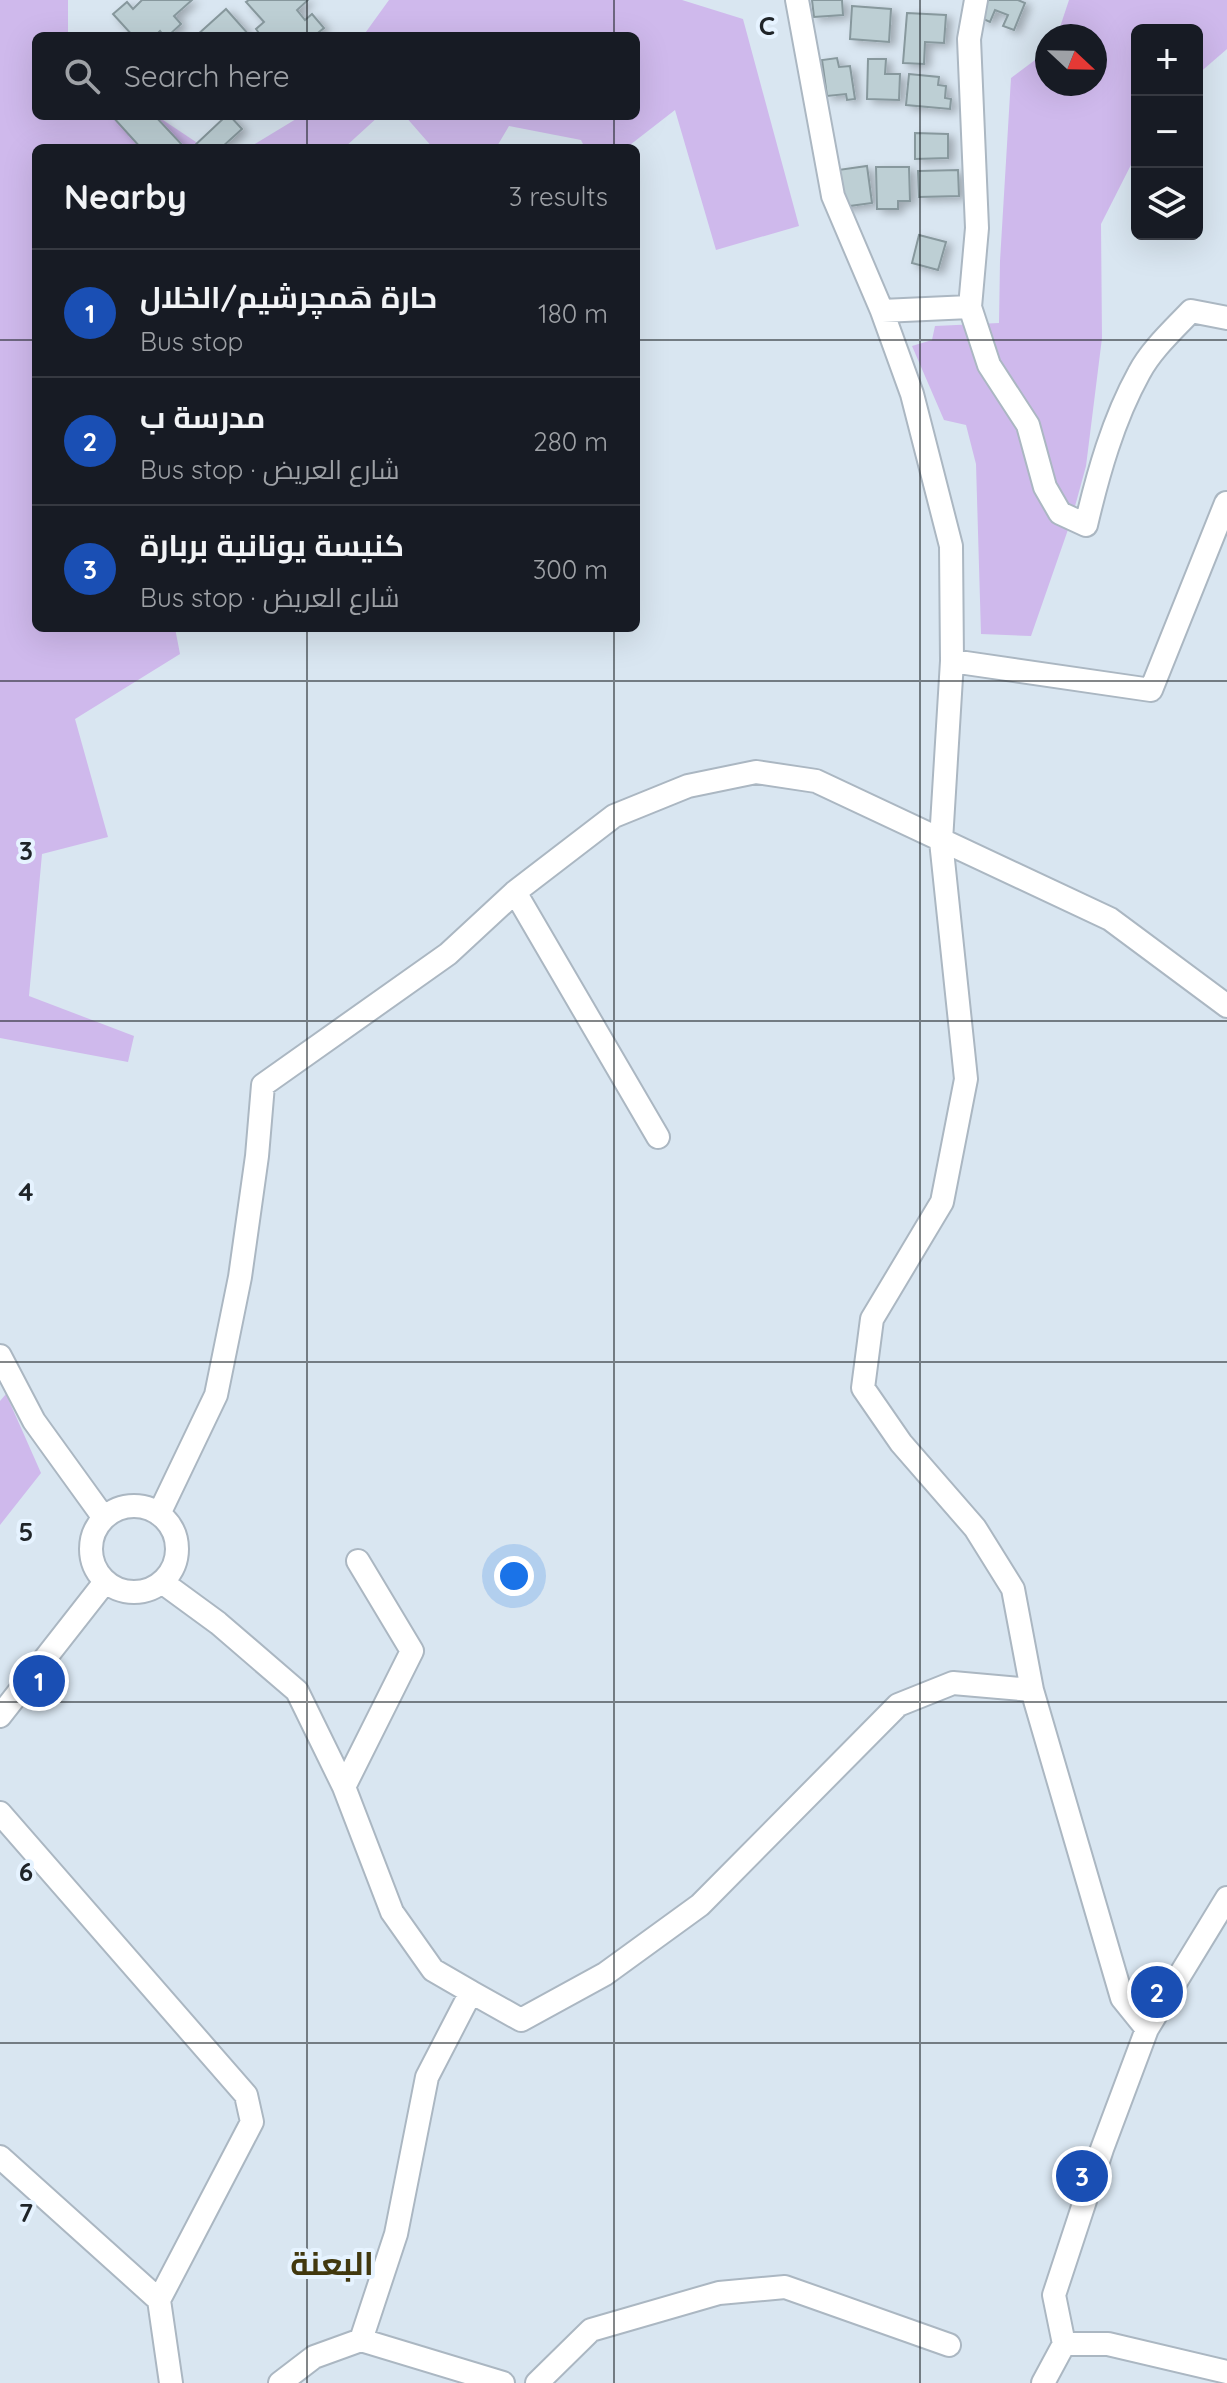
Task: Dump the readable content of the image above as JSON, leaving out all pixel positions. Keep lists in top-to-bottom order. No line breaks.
{"districts":["البعنة"],"north":"right","page":{"map_buttons":["+","−"],"search":"Search here","heading":["Nearby","3 results"],"list":[{"mark":"1","name":"حارة هَمچرشيم/الخلال","note":"Bus stop","value":"180 m"},{"mark":"2","name":"مدرسة ب","note":"Bus stop · شارع العريض","value":"280 m"},{"mark":"3","name":"كنيسة يونانية بربارة","note":"Bus stop · شارع العريض","value":"300 m"}],"pins":["1","2","3"]},"grid":{"columns":["C"],"rows":["3","4","5","6","7"]}}
